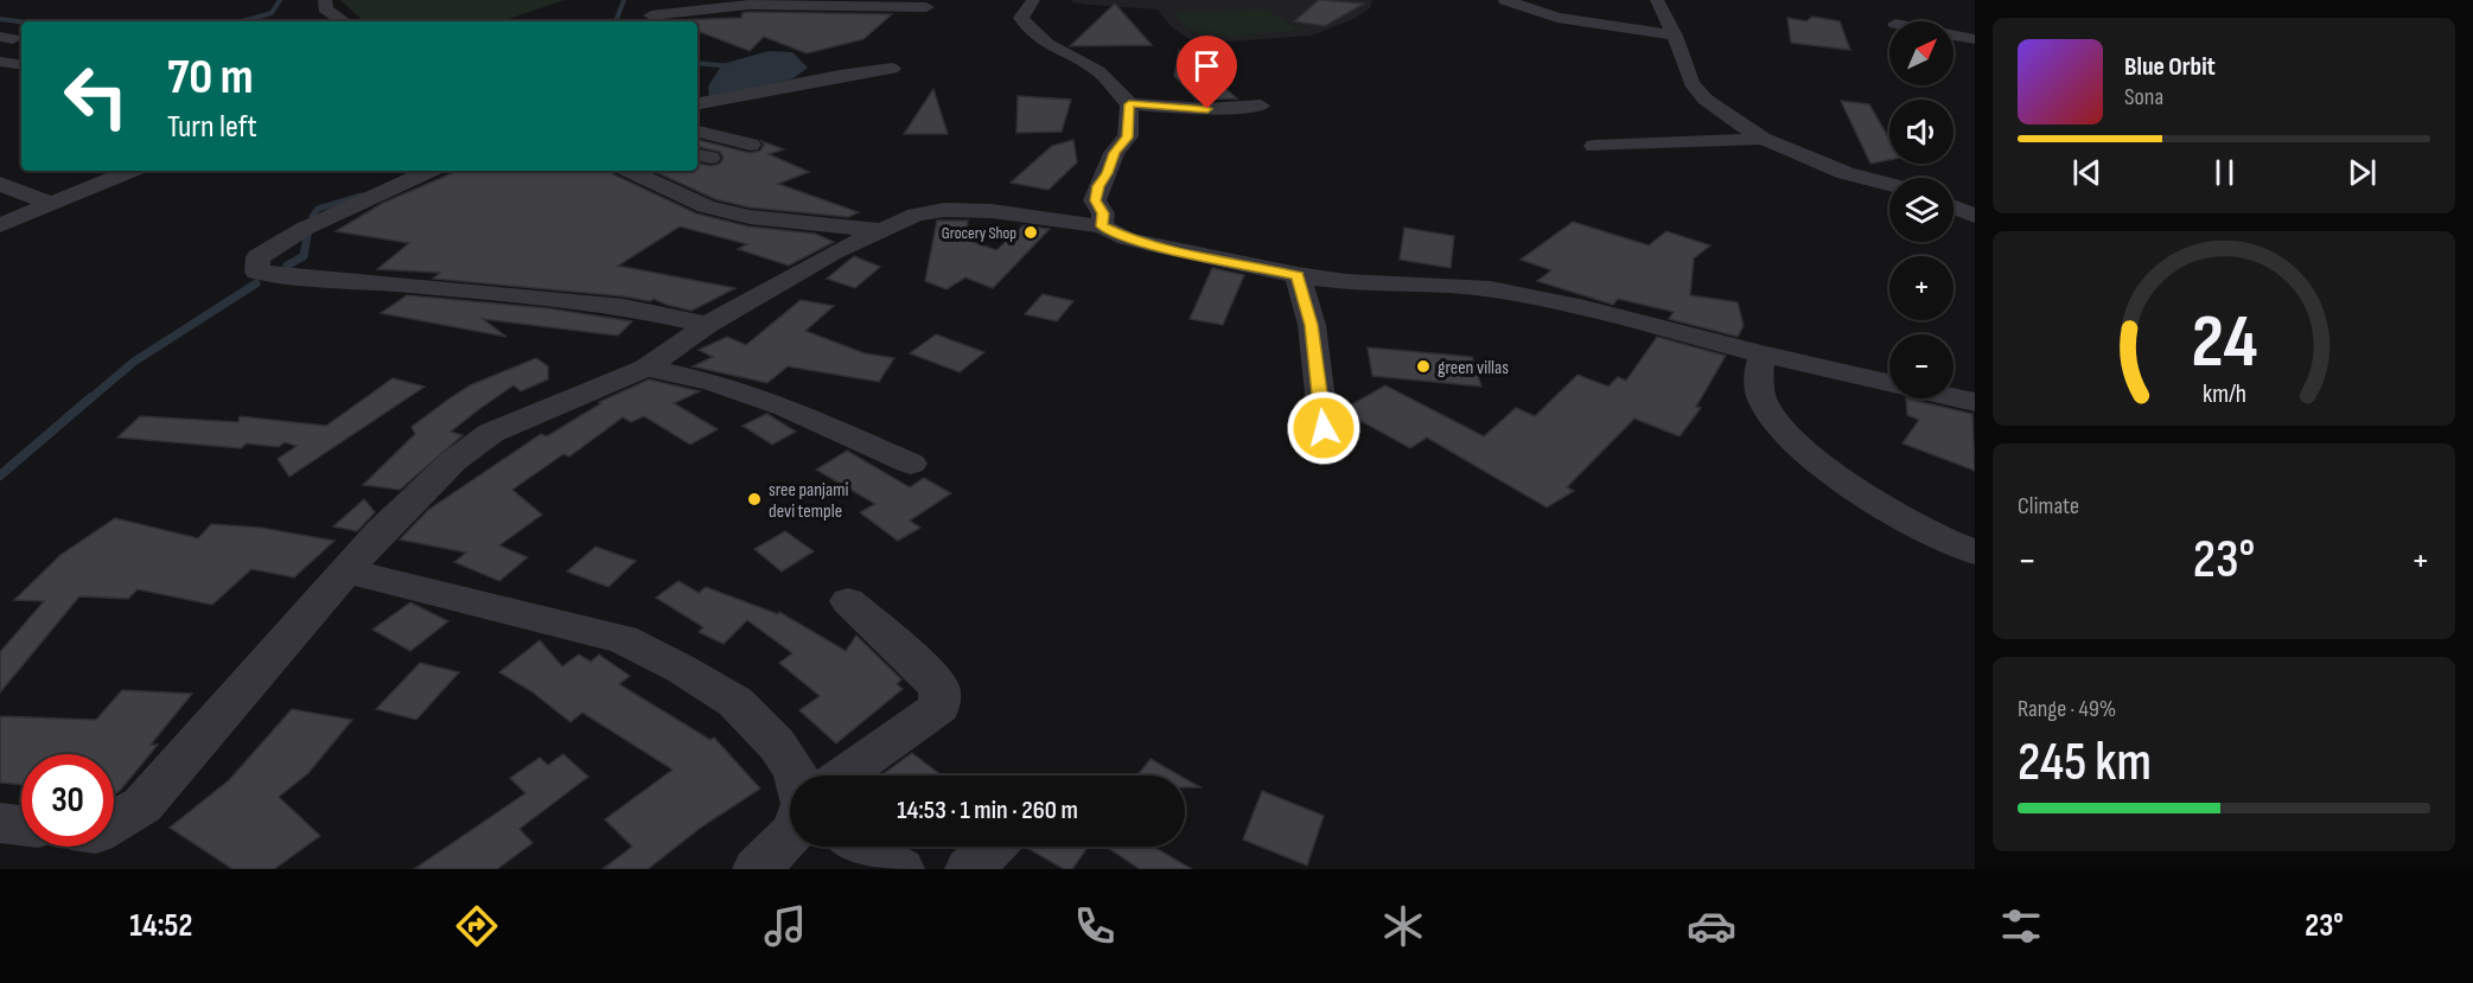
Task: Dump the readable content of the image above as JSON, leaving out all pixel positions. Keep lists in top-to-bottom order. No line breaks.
{"places":["Grocery Shop","green villas","sree panjami devi temple"],"north":"top right","page":{"map_buttons":["+","−"],"turn":["70 m","Turn left"],"song":["Blue Orbit","Sona"],"tile":["Climate",["Range · 49%","245 km"]],"heat":["−","23°","+"],"limit":"30","trip":"14:53 · 1 min · 260 m","tabs":["14:52","23°"],"gauge":["24","km/h"]}}
